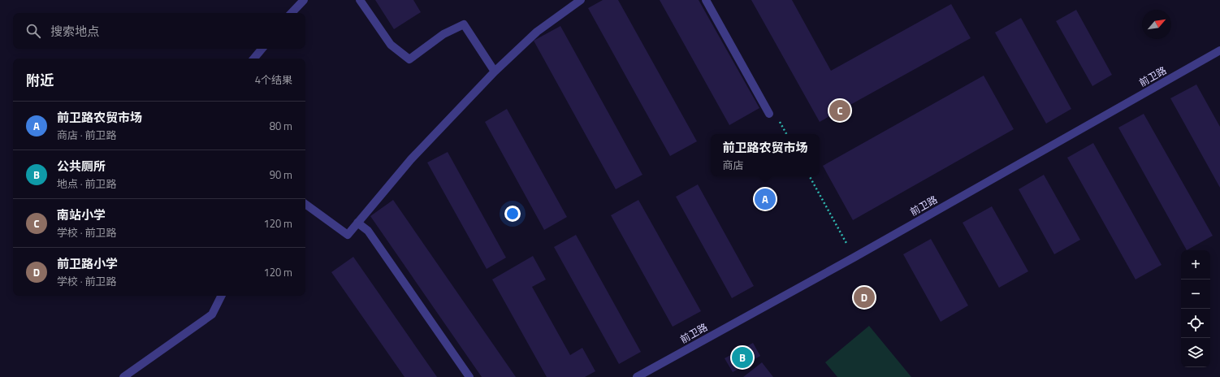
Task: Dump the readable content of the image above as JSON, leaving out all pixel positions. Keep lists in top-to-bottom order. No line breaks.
{"streets":{"street":["前卫路"]},"north":"top right","page":{"search":"搜索地点","heading":["附近","4个结果"],"pins":["C","A","D","B"],"list":[{"mark":"A","name":"前卫路农贸市场","note":"商店 · 前卫路","value":"80 m"},{"mark":"B","name":"公共厕所","note":"地点 · 前卫路","value":"90 m"},{"mark":"C","name":"南站小学","note":"学校 · 前卫路","value":"120 m"},{"mark":"D","name":"前卫路小学","note":"学校 · 前卫路","value":"120 m"}],"popup":["前卫路农贸市场","商店"],"map_buttons":["+","−"]}}
